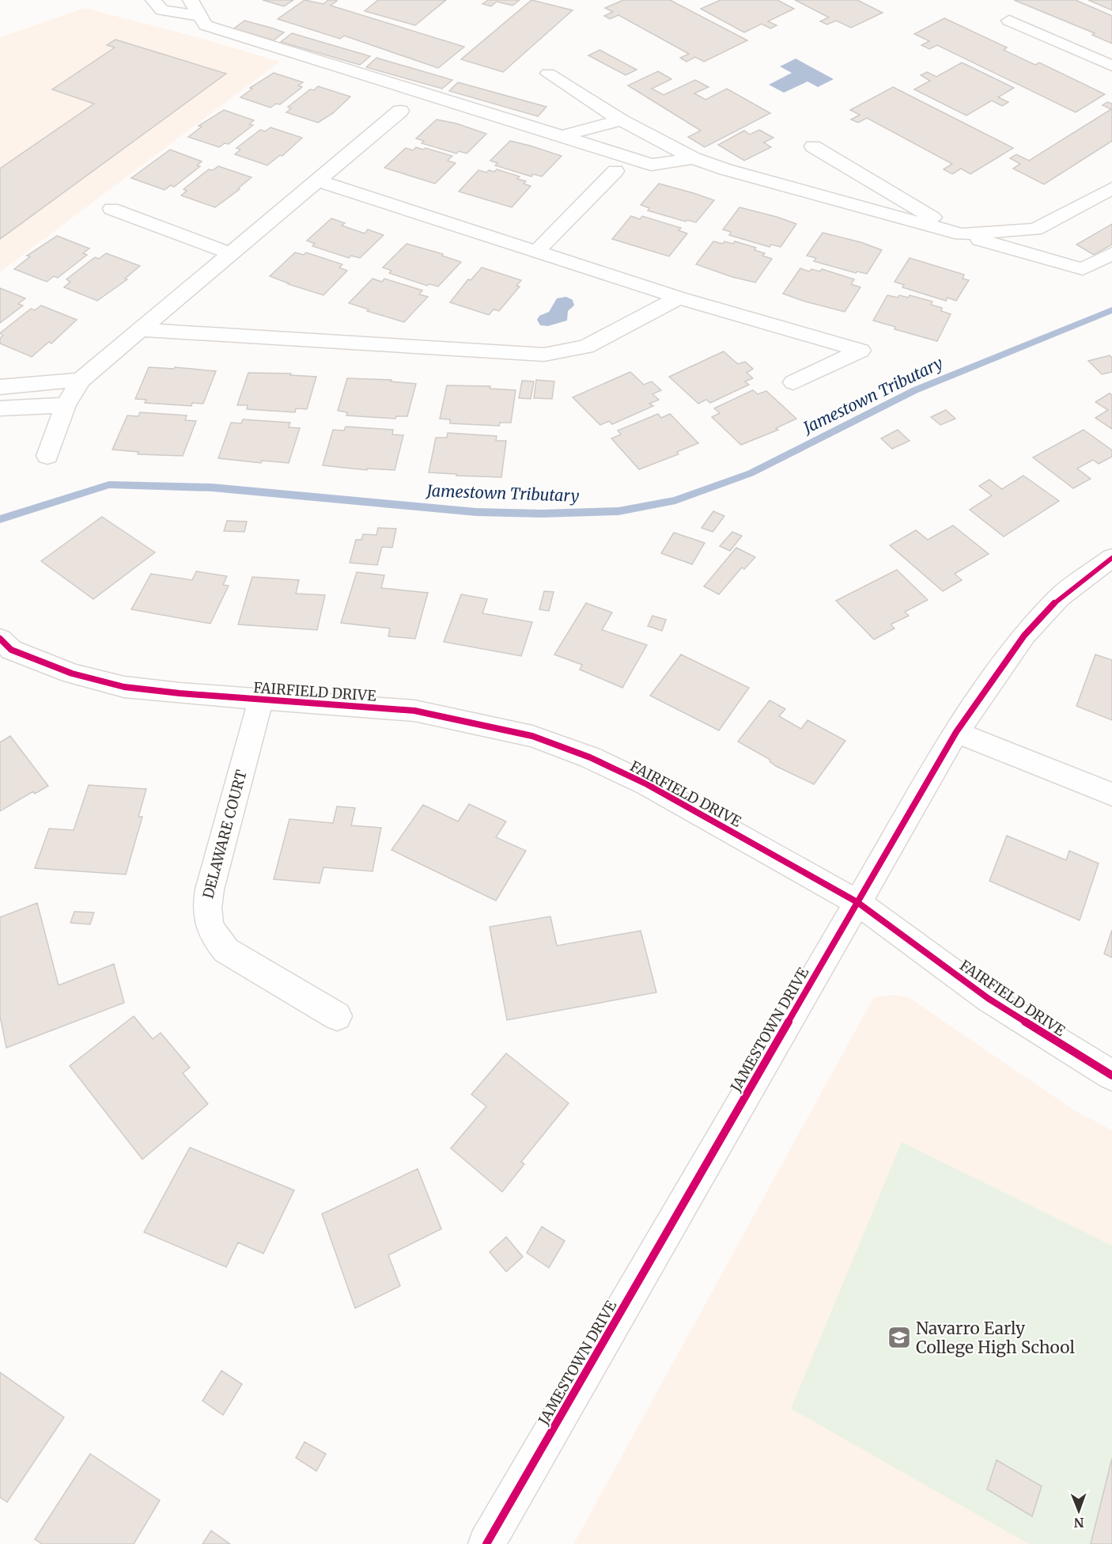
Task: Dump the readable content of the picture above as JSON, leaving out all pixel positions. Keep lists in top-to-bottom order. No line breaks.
{"streets":{"street":["FAIRFIELD DRIVE","DELAWARE COURT","JAMESTOWN DRIVE"]},"crossings":[["FAIRFIELD DRIVE","DELAWARE COURT"],["FAIRFIELD DRIVE","JAMESTOWN DRIVE"]],"water":["Jamestown Tributary"],"places":{"school or university":["Navarro Early College High School"]},"north":"bottom"}
